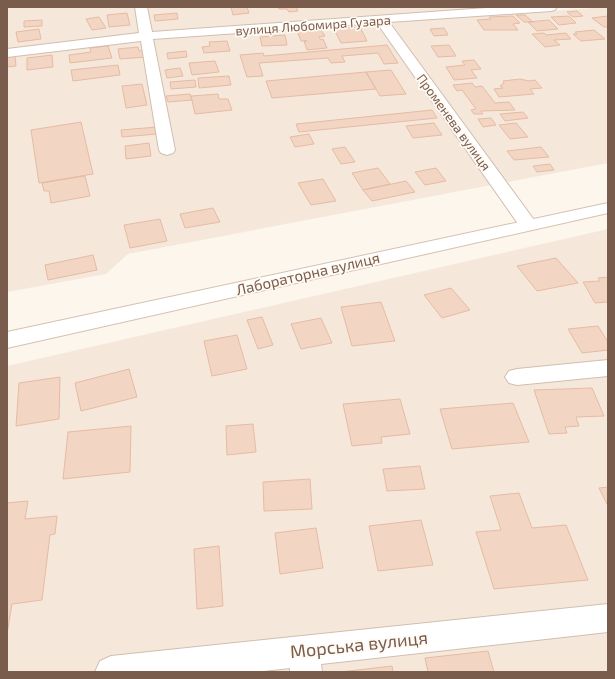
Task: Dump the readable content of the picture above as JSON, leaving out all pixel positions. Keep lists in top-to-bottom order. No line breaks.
{"streets":{"street":["вулиця Любомира Гузара","Променева вулиця","Лабораторна вулиця","Морська вулиця"]},"crossings":[["вулиця Любомира Гузара","Променева вулиця"],["Променева вулиця","Лабораторна вулиця"]]}
